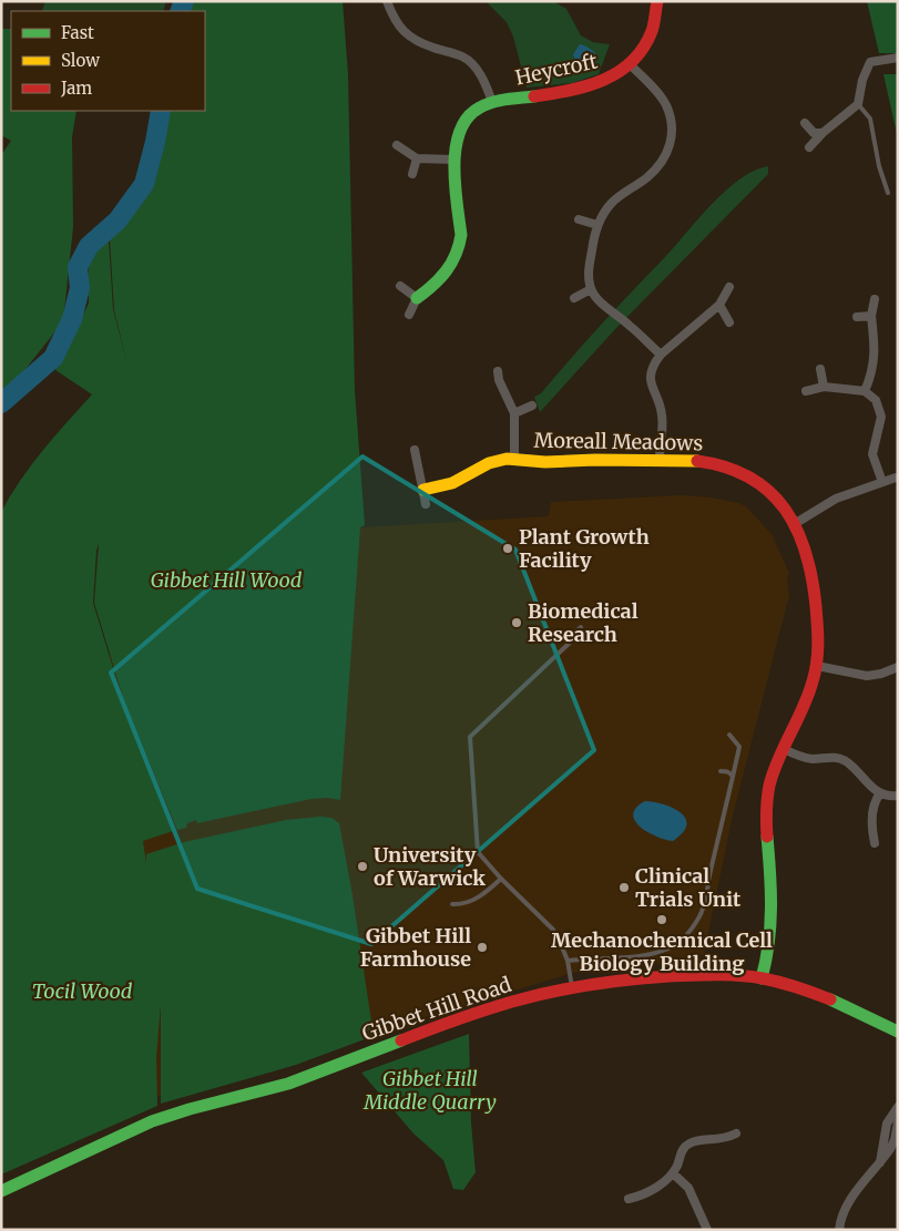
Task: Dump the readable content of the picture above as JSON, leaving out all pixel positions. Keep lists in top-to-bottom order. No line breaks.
{"streets":{"street":["Heycroft","Moreall Meadows","Gibbet Hill Road"]},"crossings":[["Moreall Meadows","Gibbet Hill Road"]],"parks":["Gibbet Hill Wood","Tocil Wood","Gibbet Hill Middle Quarry"],"places":["Plant Growth Facility","Biomedical Research","University of Warwick","Clinical Trials Unit","Mechanochemical Cell Biology Building","Gibbet Hill Farmhouse"],"legend":["Fast","Slow","Jam"]}
